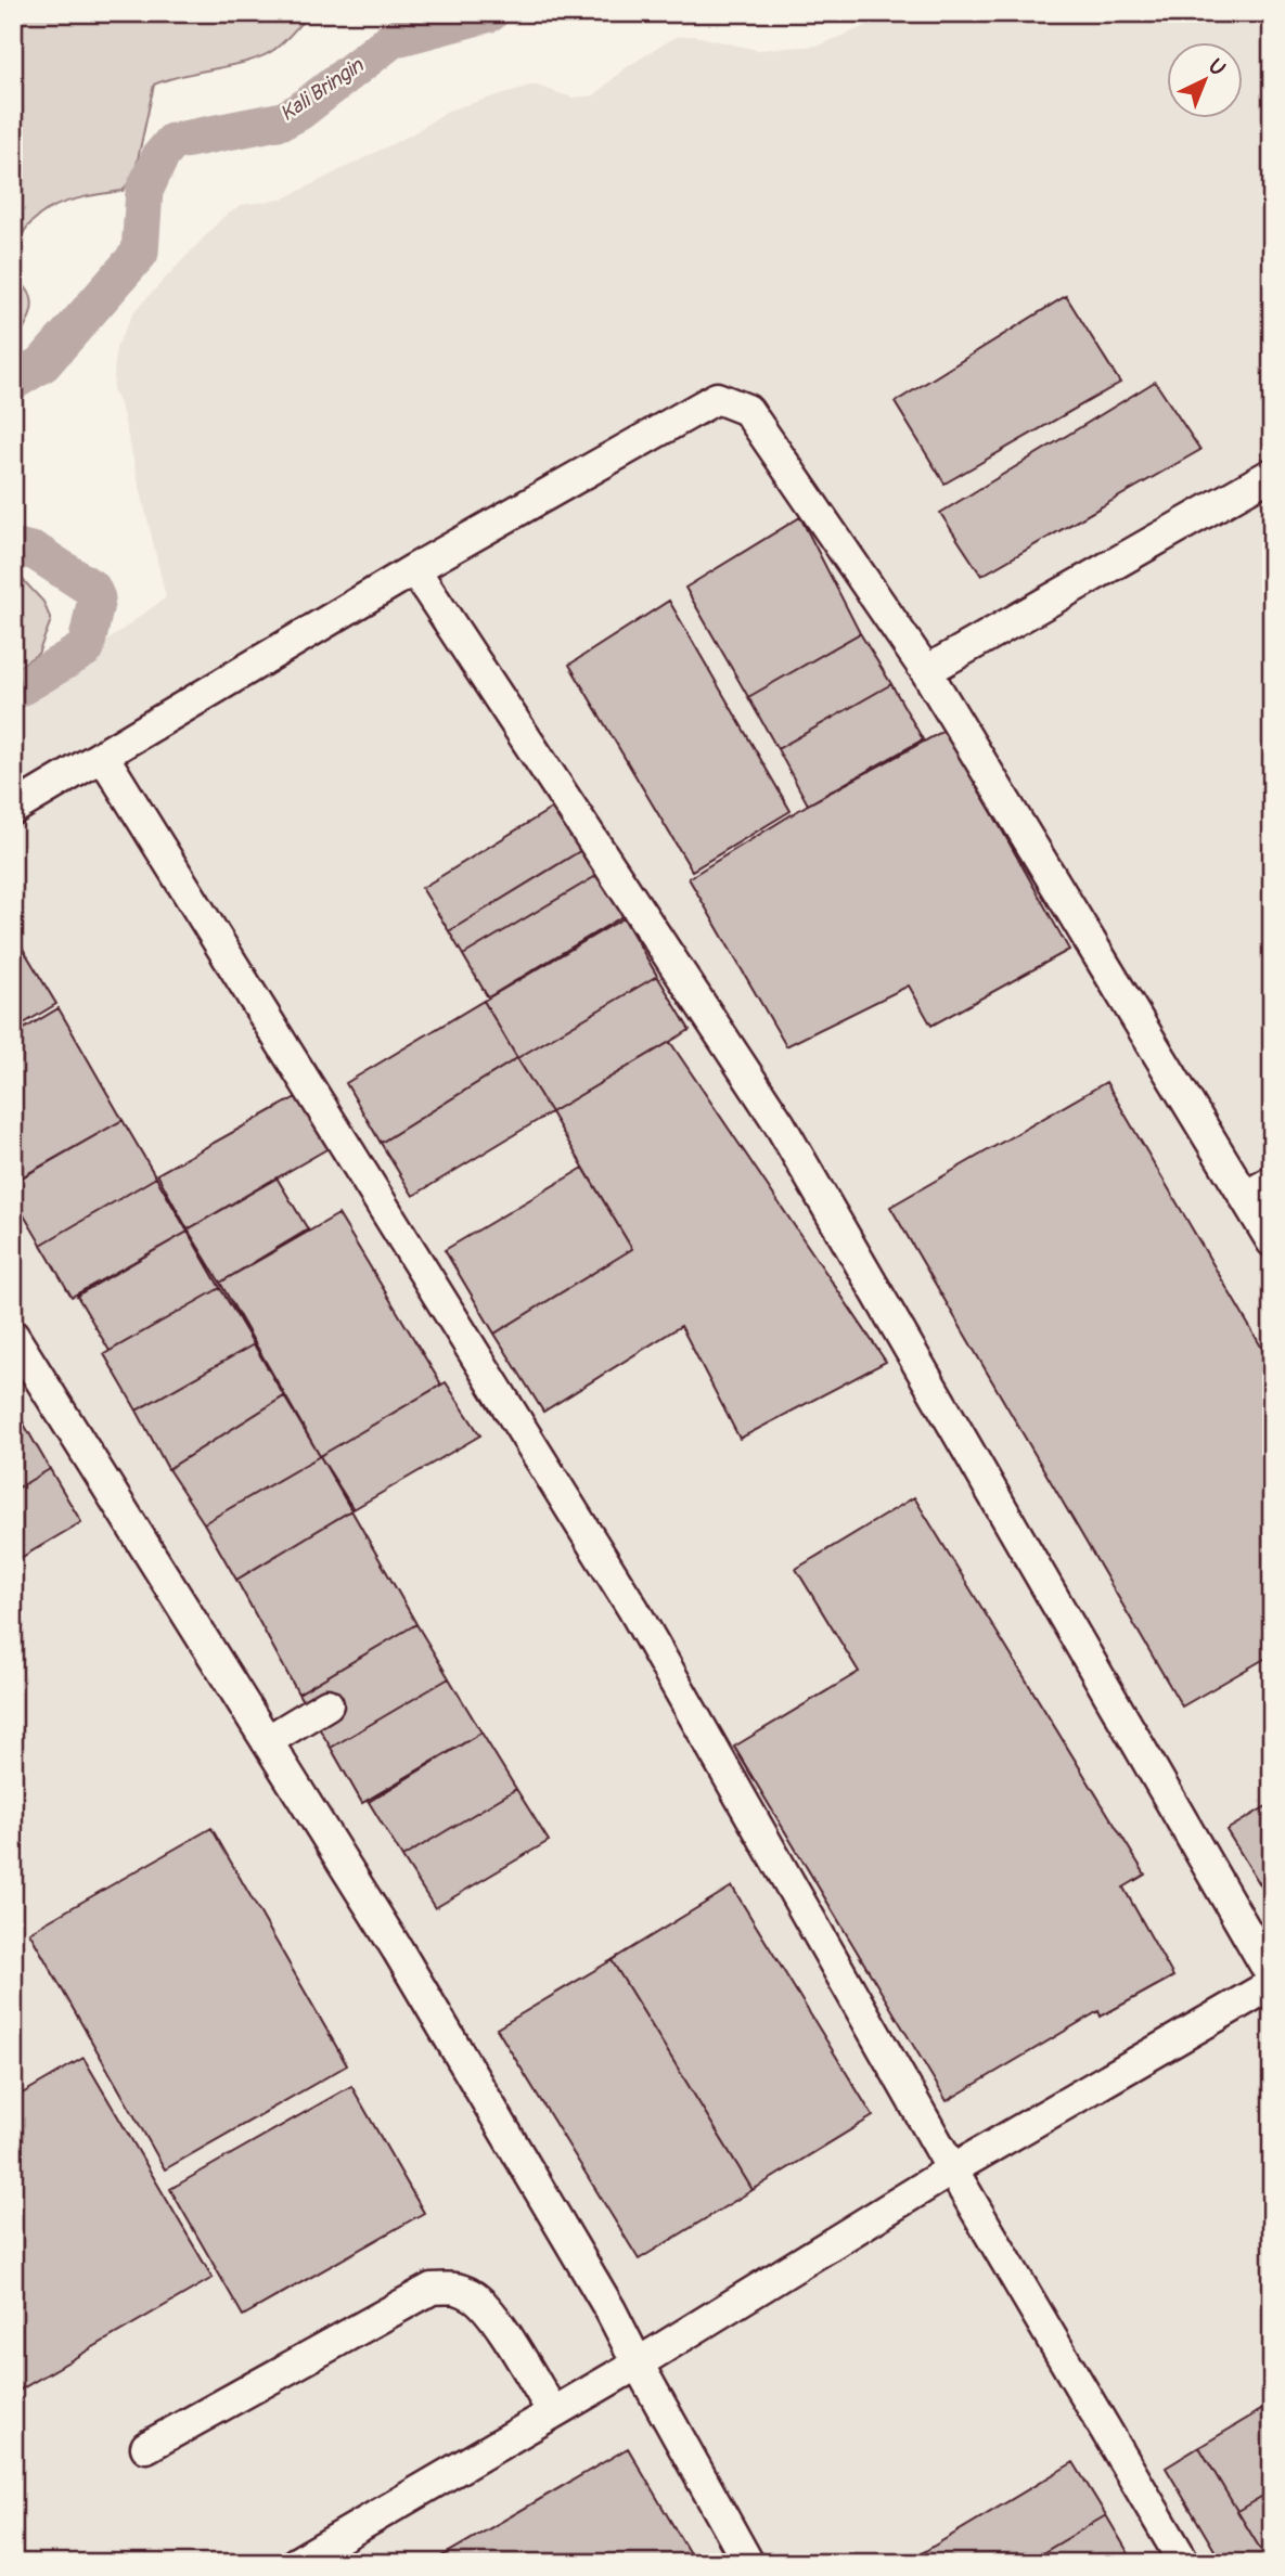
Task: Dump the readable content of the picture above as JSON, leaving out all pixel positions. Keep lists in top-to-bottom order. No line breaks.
{"water":["Kali Bringin"],"north":"top right"}
